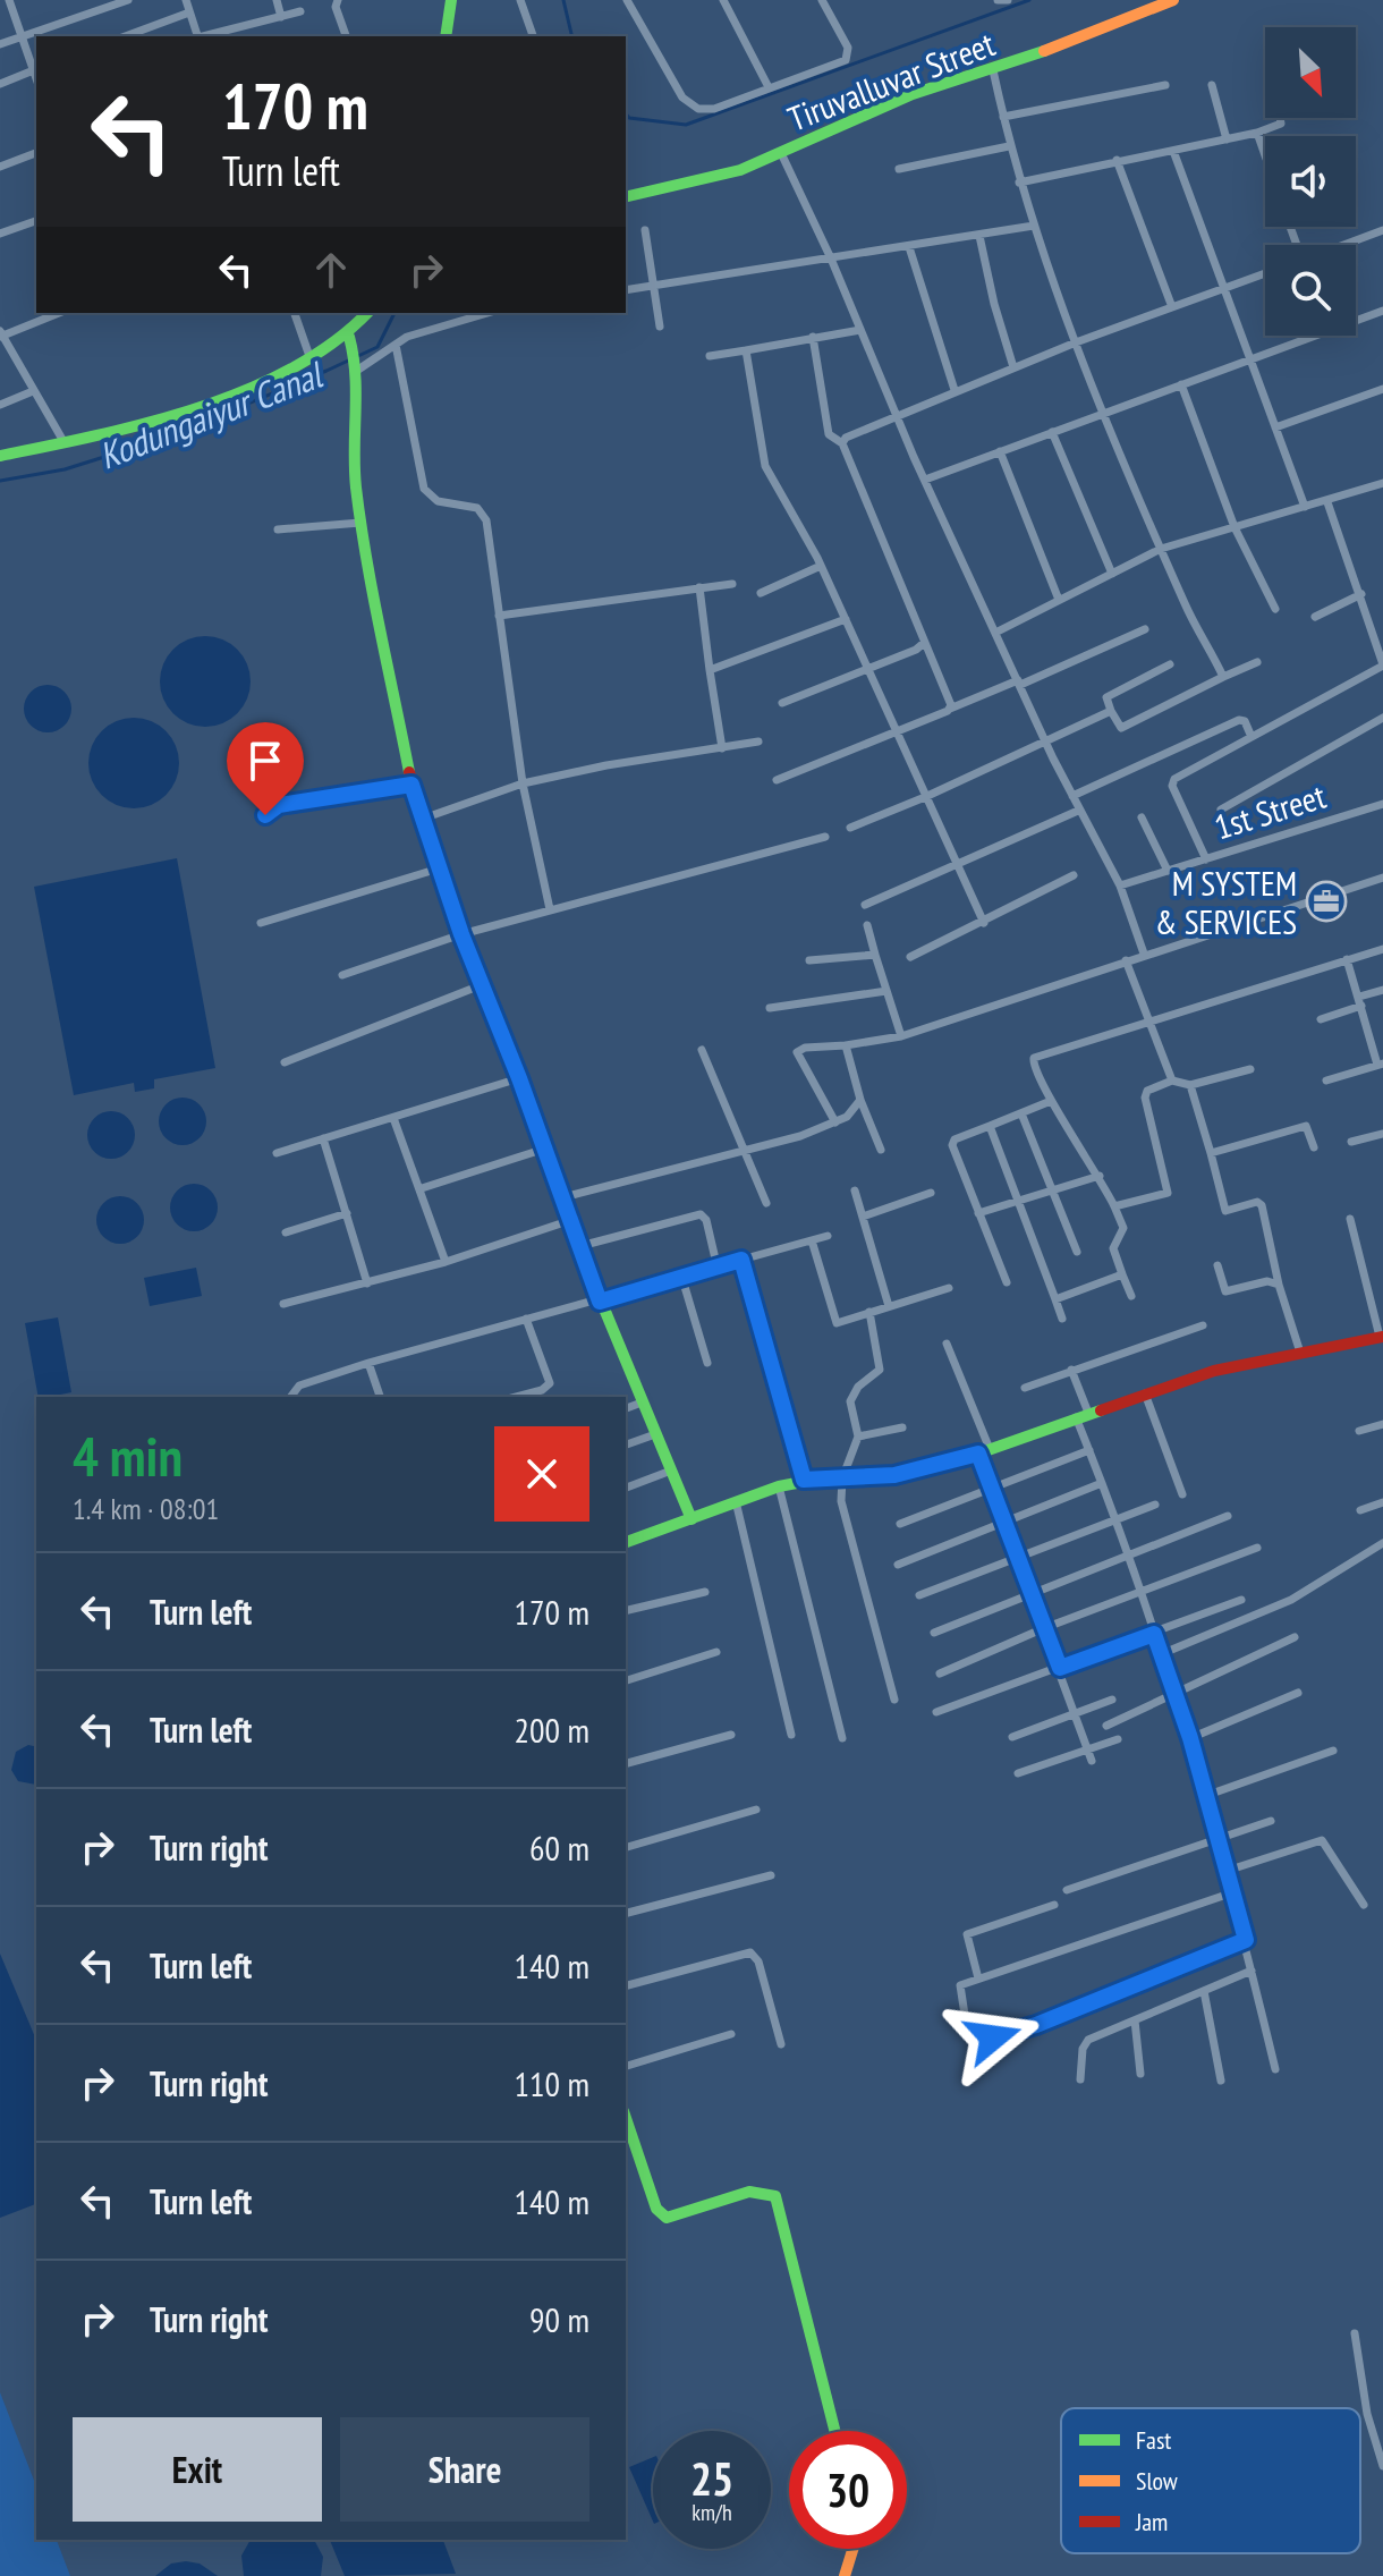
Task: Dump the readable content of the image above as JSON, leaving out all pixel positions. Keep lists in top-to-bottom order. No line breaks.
{"streets":{"street":["Tiruvalluvar Street","1st Street"]},"water":["Kodungaiyur Canal"],"places":{"office":["M SYSTEM & SERVICES"]},"legend":["Fast","Slow","Jam"],"north":"bottom right","page":{"turn":["170 m","Turn left"],"heading":["4 min","1.4 km · 08:01"],"list":[{"name":"Turn left","value":"170 m"},{"name":"Turn left","value":"200 m"},{"name":"Turn right","value":"60 m"},{"name":"Turn left","value":"140 m"},{"name":"Turn right","value":"110 m"},{"name":"Turn left","value":"140 m"},{"name":"Turn right","value":"90 m"}],"buttons":["Exit","Share"],"speed":"25 km/h","limit":"30"}}
